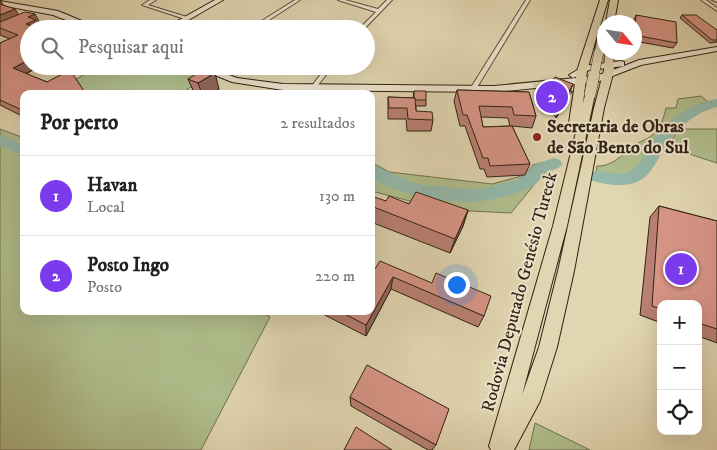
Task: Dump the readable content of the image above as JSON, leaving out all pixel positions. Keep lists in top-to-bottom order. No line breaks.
{"streets":{"main road":["Rodovia Deputado Genésio Tureck"]},"places":["Secretaria de Obras de São Bento do Sul"],"north":"bottom right","page":{"search":"Pesquisar aqui","pins":["2","1"],"heading":["Por perto","2 resultados"],"list":[{"mark":"1","name":"Havan","note":"Local","value":"130 m"},{"mark":"2","name":"Posto Ingo","note":"Posto","value":"220 m"}],"map_buttons":["+","−"]}}
